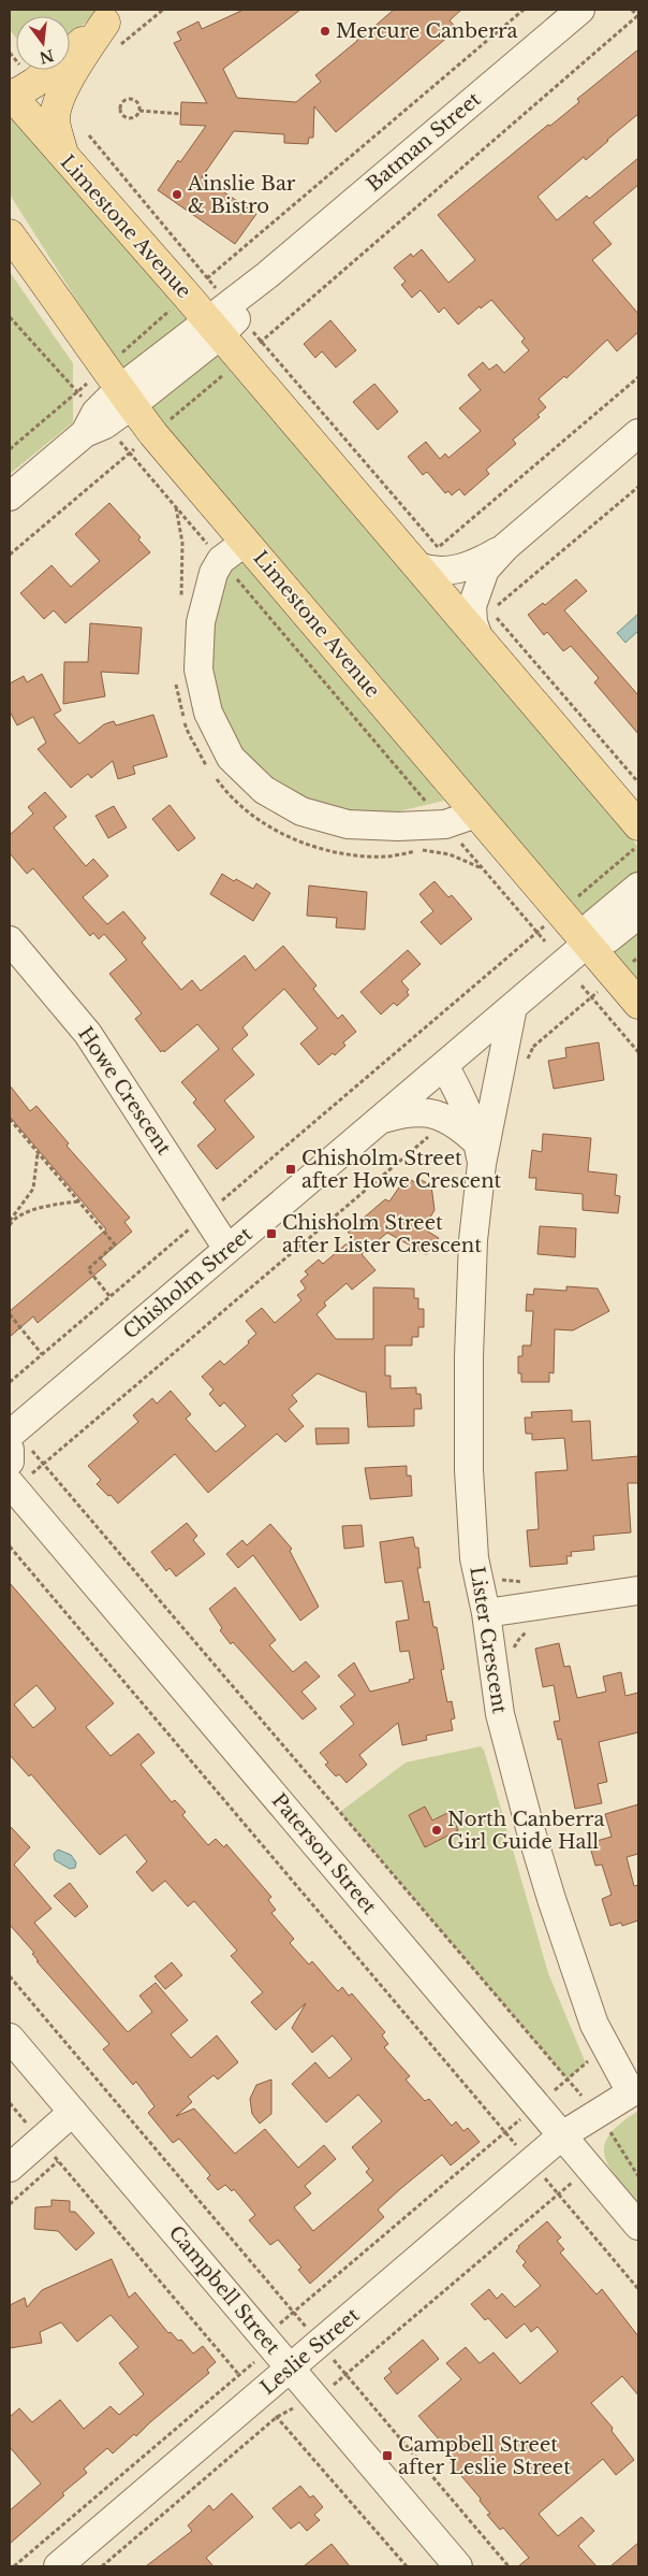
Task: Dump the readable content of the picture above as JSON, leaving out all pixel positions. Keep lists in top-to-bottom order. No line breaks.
{"streets":{"main road":["Limestone Avenue"],"street":["Batman Street","Howe Crescent","Chisholm Street","Lister Crescent","Paterson Street","Campbell Street","Leslie Street"]},"crossings":[["Batman Street","Limestone Avenue"],["Limestone Avenue","Chisholm Street"],["Howe Crescent","Chisholm Street"],["Chisholm Street","Lister Crescent"],["Lister Crescent","Leslie Street"],["Paterson Street","Leslie Street"],["Campbell Street","Leslie Street"]],"places":{"other":["Mercure Canberra","Ainslie Bar & Bistro","North Canberra Girl Guide Hall"],"transit":["Chisholm Street after Howe Crescent","Chisholm Street after Lister Crescent","Campbell Street after Leslie Street"]},"north":"bottom"}
